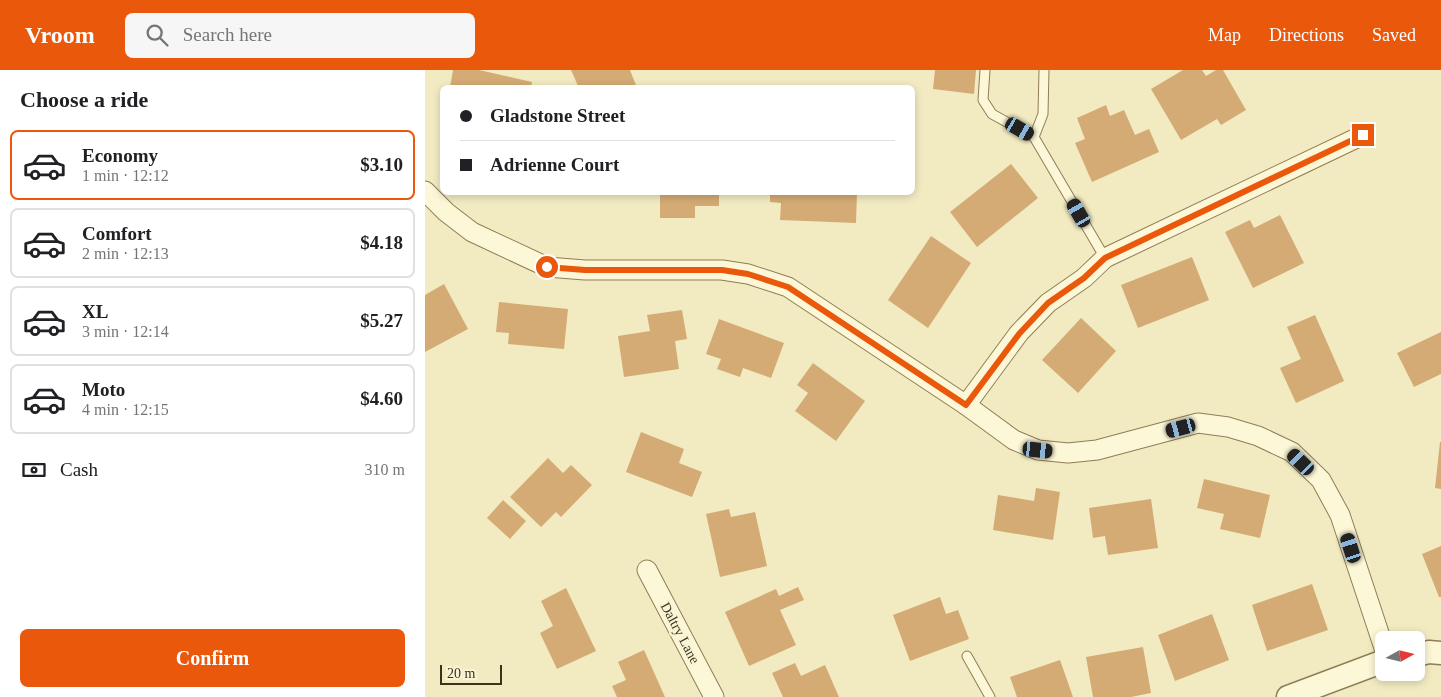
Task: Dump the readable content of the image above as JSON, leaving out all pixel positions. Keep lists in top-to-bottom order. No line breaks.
{"streets":{"street":["Daltry Lane"]},"scale_bar":"20 m","north":"right","page":{"header":"Vroom","search":"Search here","nav":["Map","Directions","Saved"],"heading":"Choose a ride","banner":["Gladstone Street","Adrienne Court"],"list":[{"name":"Economy","note":"1 min · 12:12","value":"$3.10"},{"name":"Comfort","note":"2 min · 12:13","value":"$4.18"},{"name":"XL","note":"3 min · 12:14","value":"$5.27"},{"name":"Moto","note":"4 min · 12:15","value":"$4.60"}],"pay":["Cash","310 m"],"buttons":"Confirm","scale":"20 m"}}
